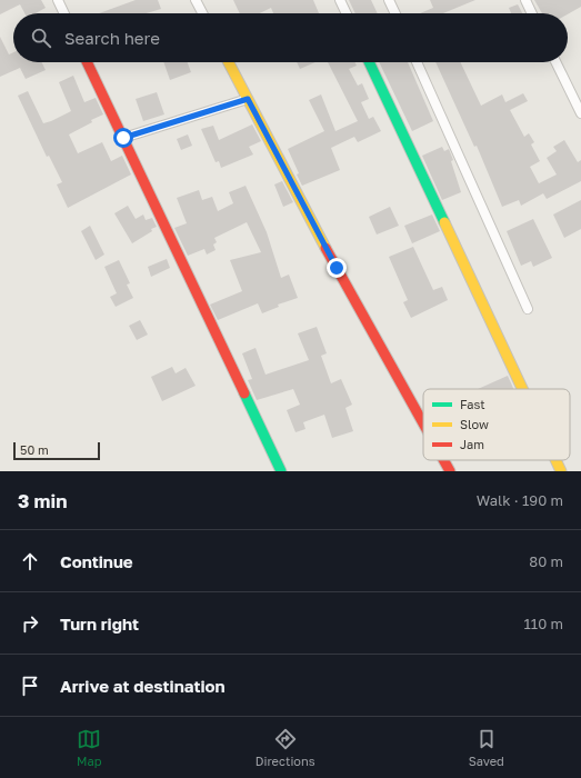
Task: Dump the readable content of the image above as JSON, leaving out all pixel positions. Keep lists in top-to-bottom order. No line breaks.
{"legend":["Fast","Slow","Jam"],"scale_bar":"50 m","page":{"search":"Search here","scale":"50 m","heading":["3 min","Walk · 190 m"],"list":[["Continue","80 m"],["Turn right","110 m"],"Arrive at destination"],"nav":["Map","Directions","Saved"]}}
